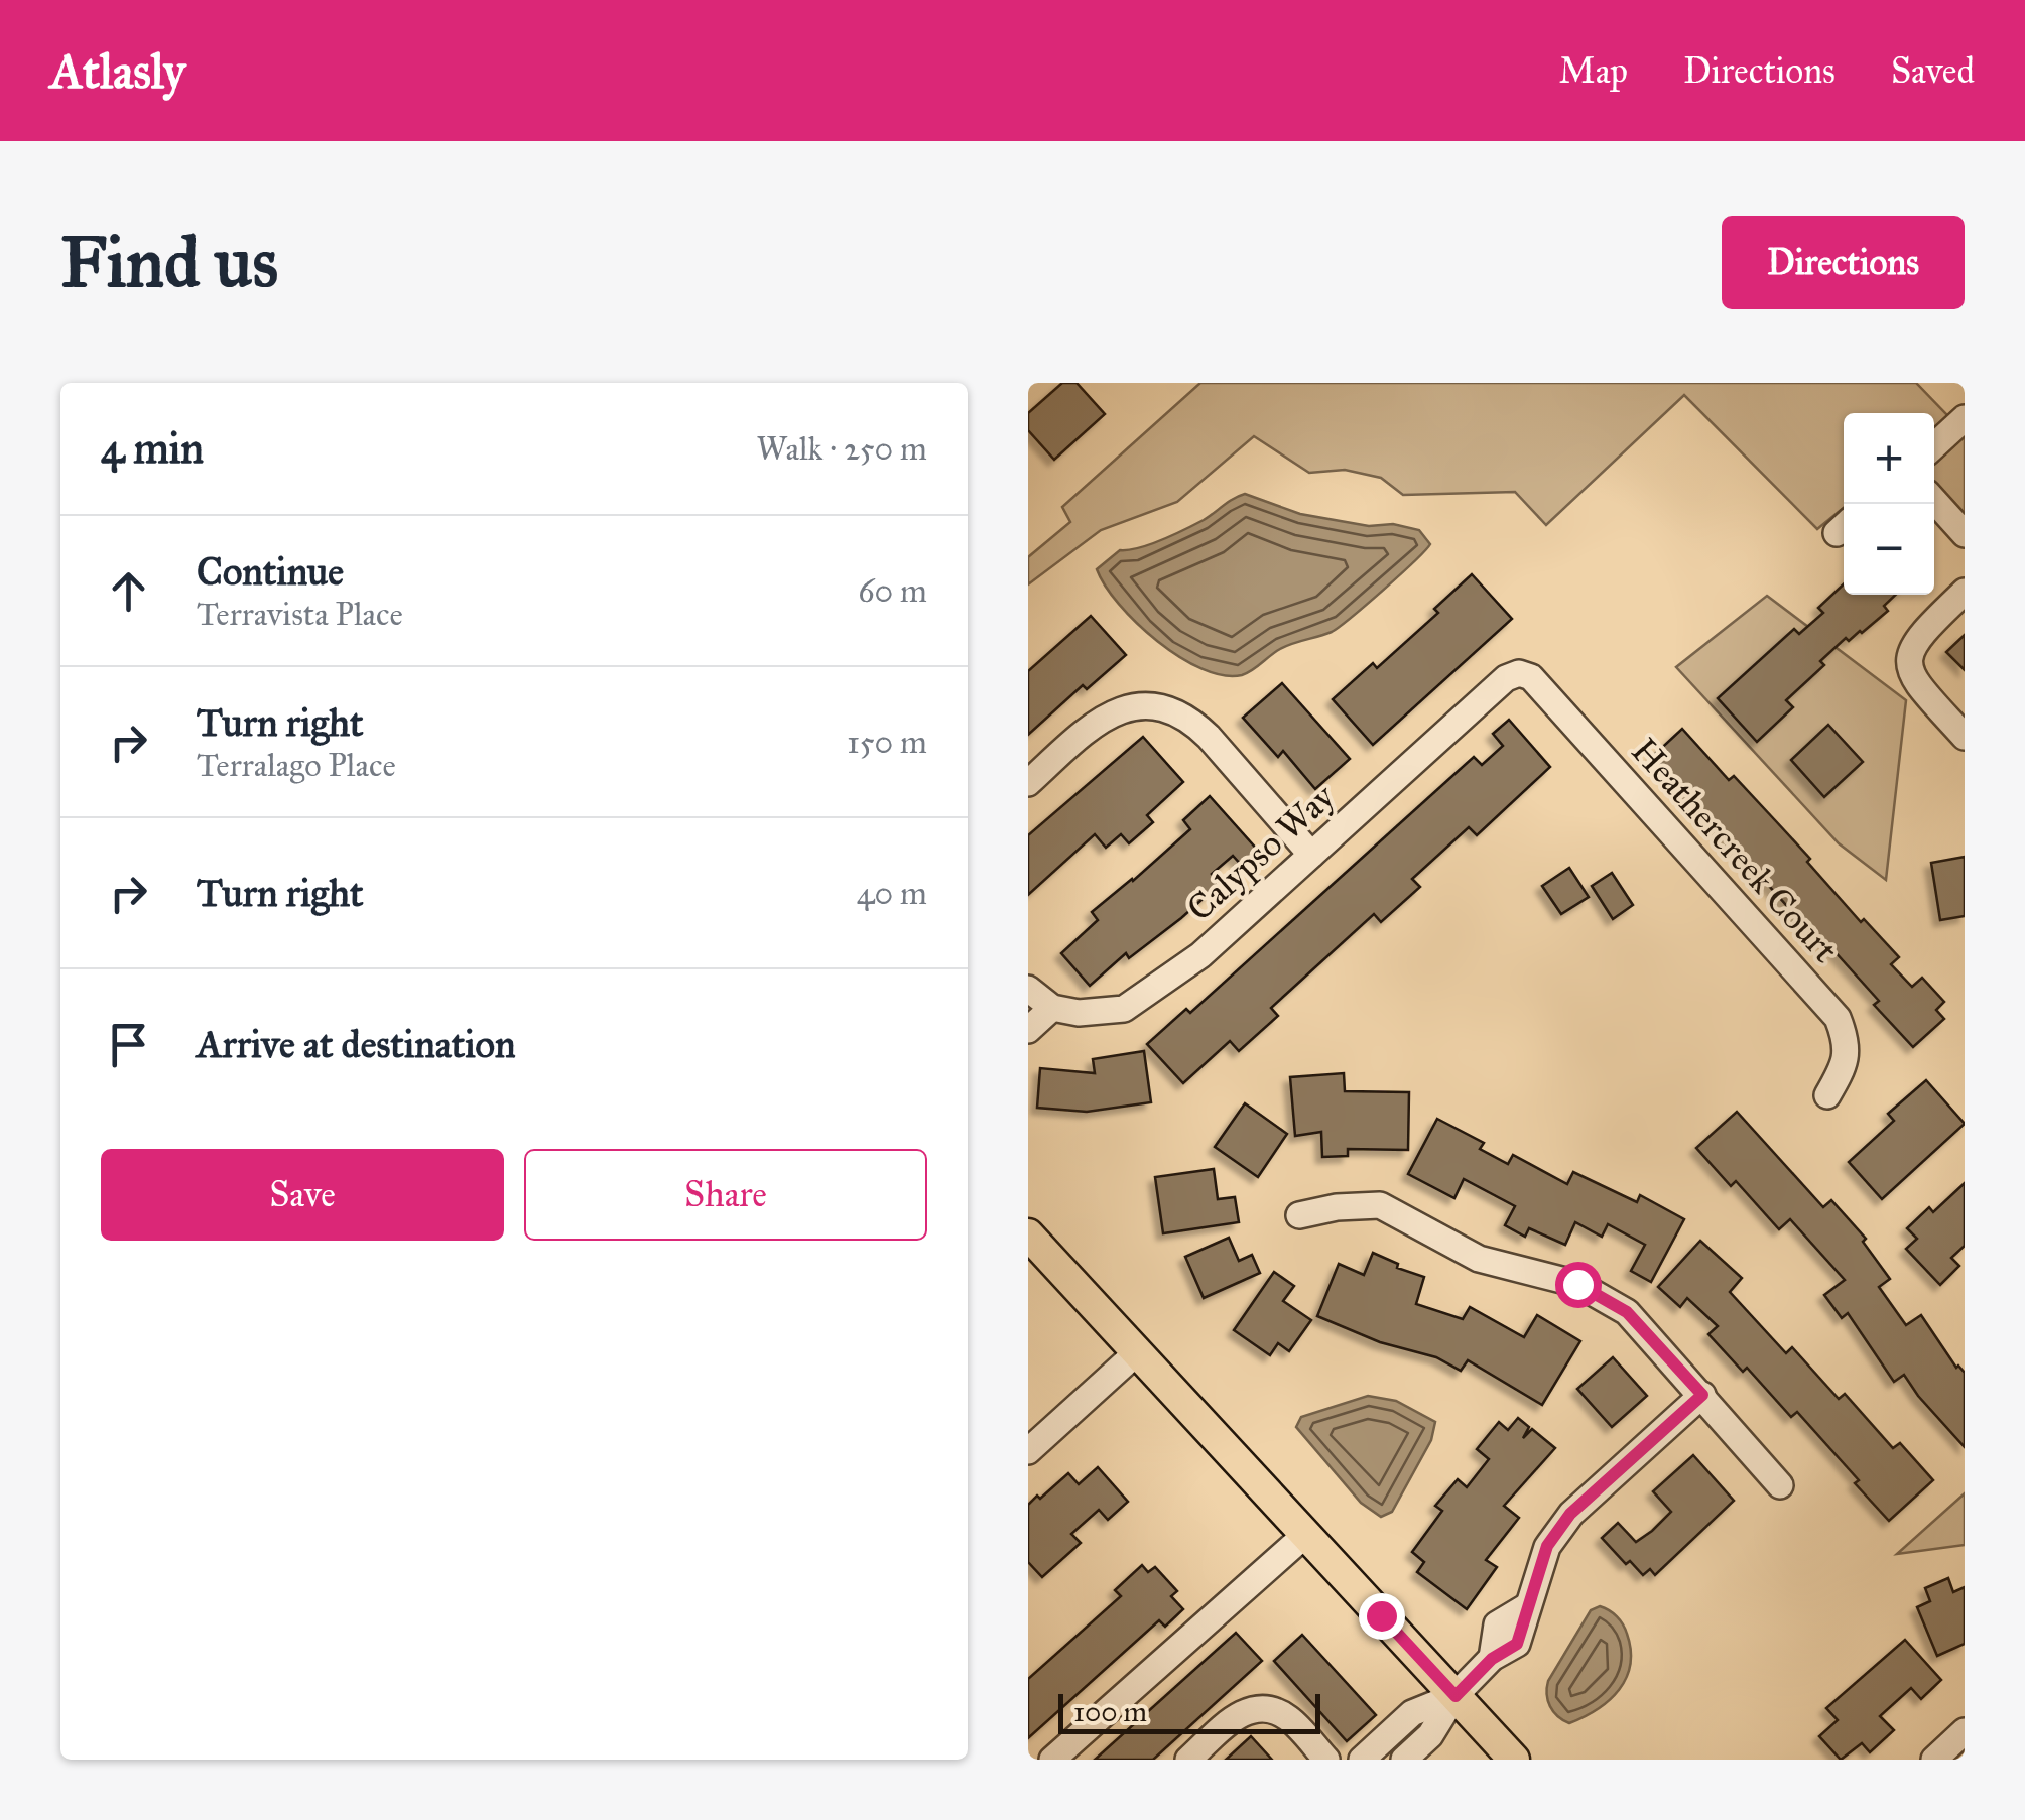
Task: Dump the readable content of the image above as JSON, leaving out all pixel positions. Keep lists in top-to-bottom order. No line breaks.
{"streets":{"street":["Heathercreek Court","Calypso Way"]},"crossings":[["Heathercreek Court","Calypso Way"]],"scale_bar":"100 m","page":{"header":"Atlasly","nav":["Map","Directions","Saved"],"buttons":["Directions",["Save","Share"]],"title":"Find us","heading":["4 min","Walk · 250 m"],"map_buttons":["+","−"],"list":[["Continue","Terravista Place","60 m"],["Turn right","Terralago Place","150 m"],["Turn right","40 m"],"Arrive at destination"],"scale":"100 m"}}
